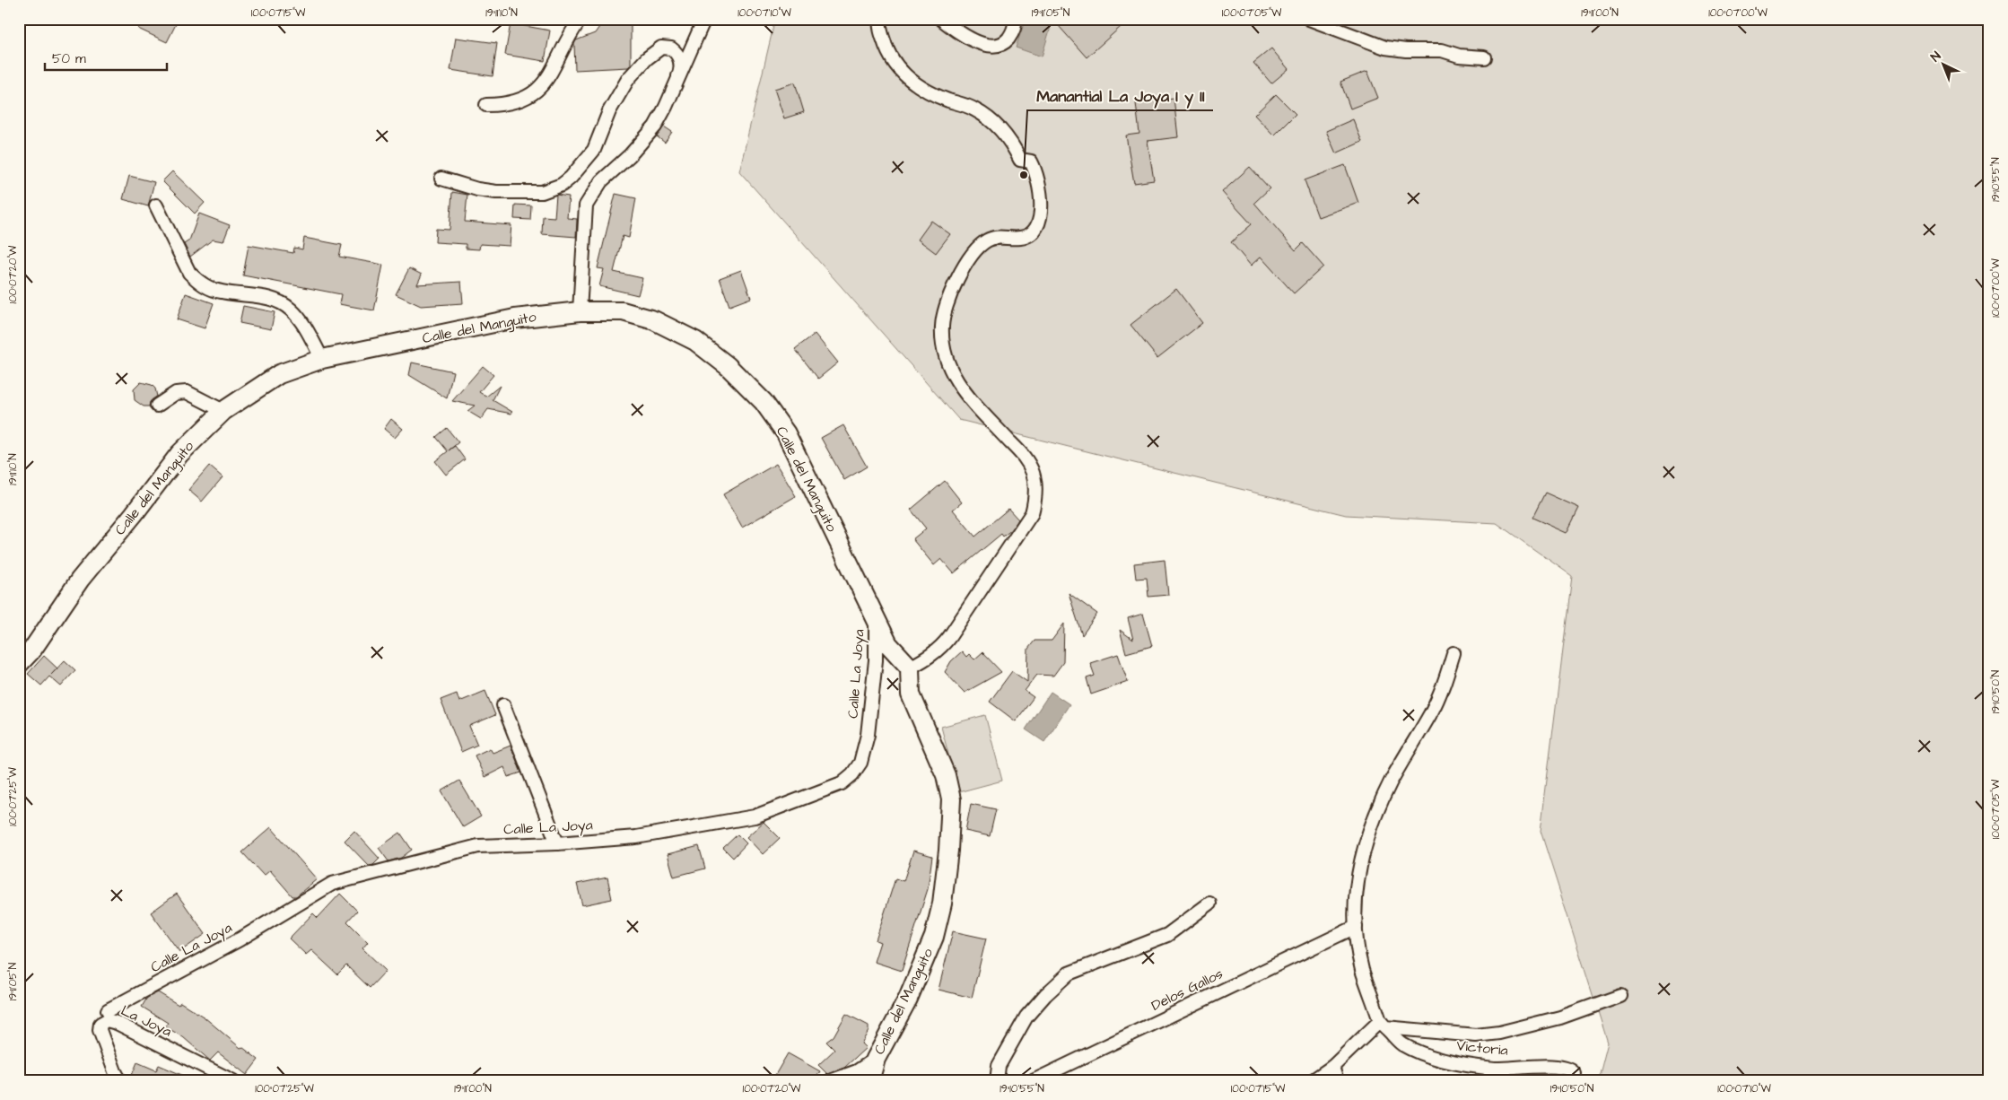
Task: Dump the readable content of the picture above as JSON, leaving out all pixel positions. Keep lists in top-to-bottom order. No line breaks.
{"streets":{"main road":["Calle del Manguito"],"street":["Calle La Joya","Delos Gallos","La Joya","Victoria"]},"crossings":[["Calle del Manguito","Calle La Joya"]],"places":["Manantial La Joya I y II"],"scale_bar":"50 m","north":"top left","coordinates":["100°07'15\"W","19°11'10\"N","100°07'10\"W","19°11'05\"N","100°07'05\"W","19°11'00\"N","100°07'00\"W","19°10'55\"N","100°07'20\"W","19°10'50\"N","100°07'25\"W"]}
